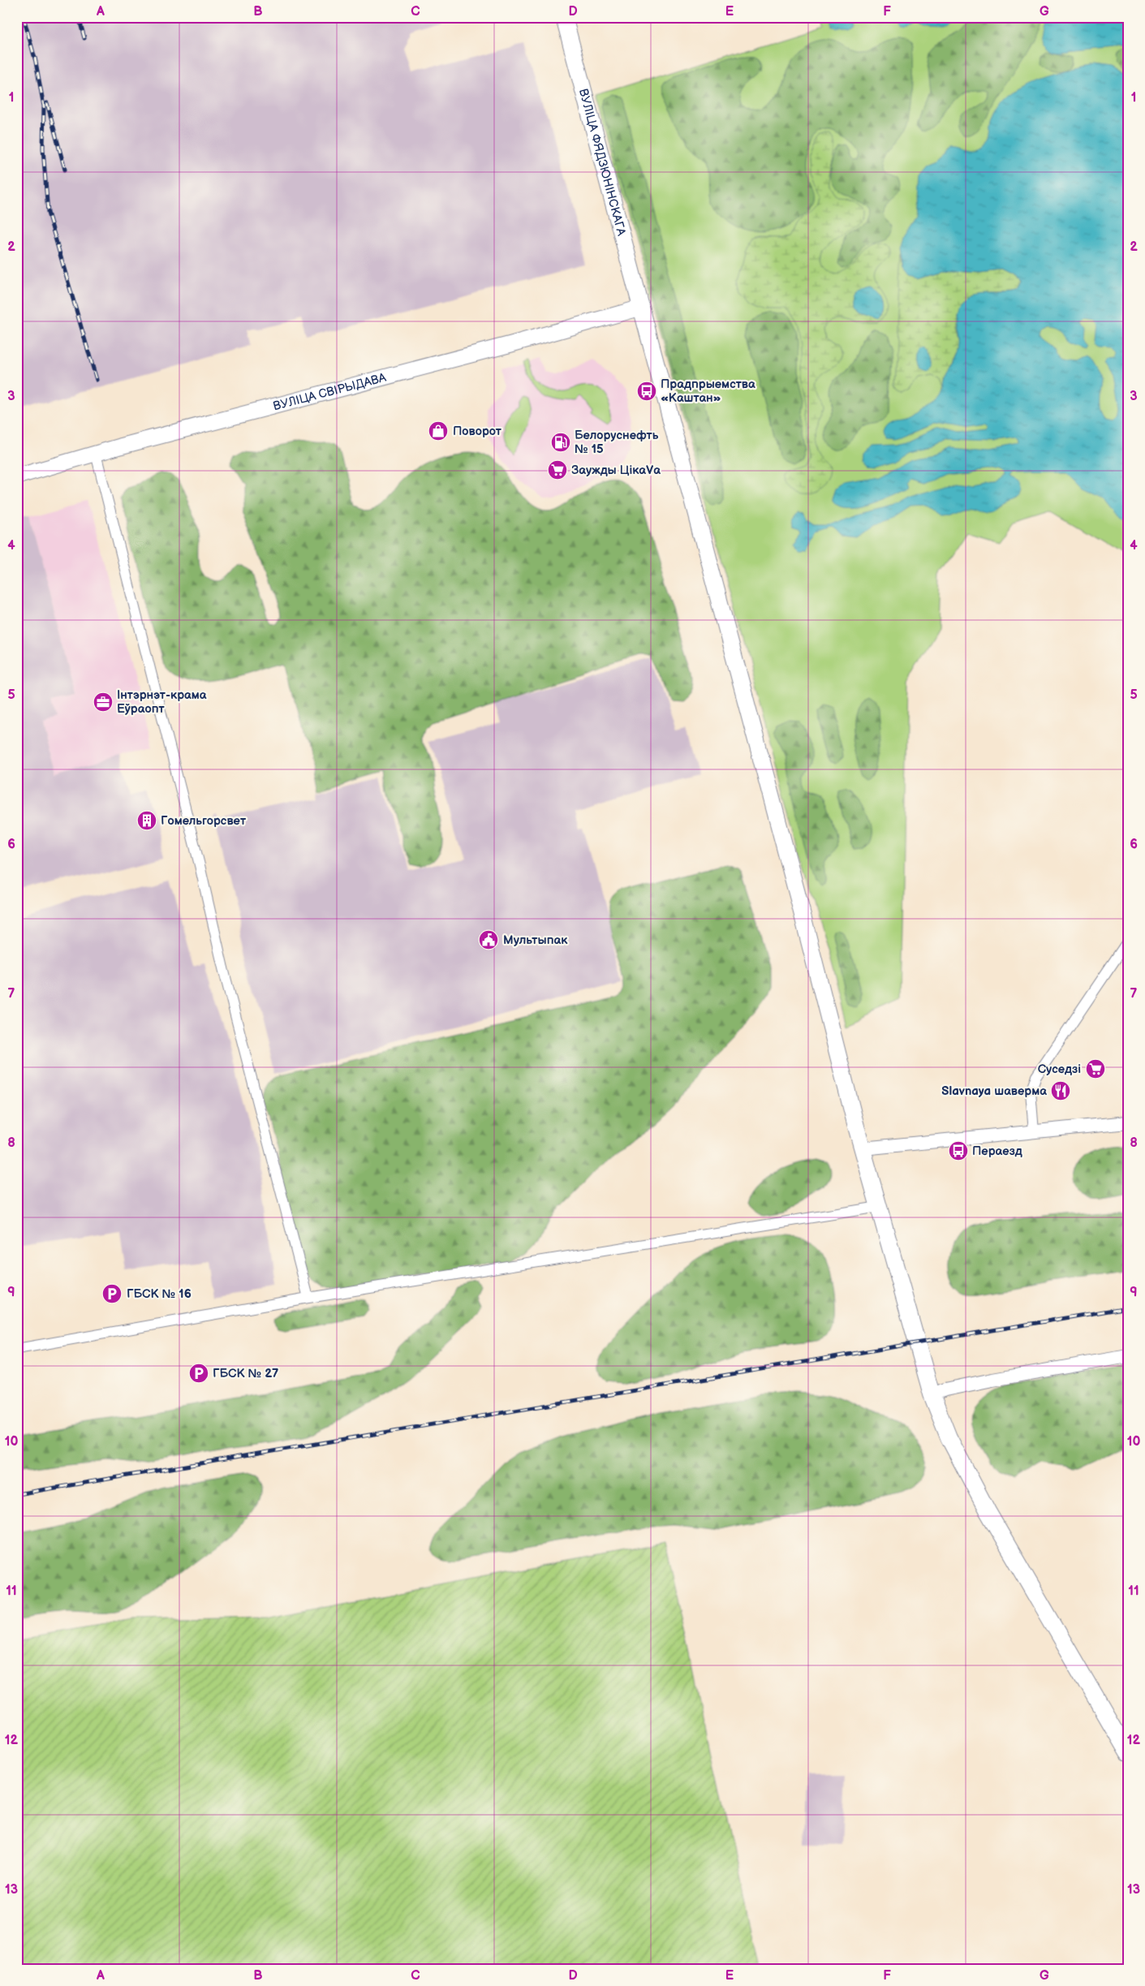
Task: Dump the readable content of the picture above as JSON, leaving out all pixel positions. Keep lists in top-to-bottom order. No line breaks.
{"streets":{"main road":["ВУЛІЦА ФЯДЗЮНІНСКАГА","ВУЛІЦА СВІРЫДАВА"]},"crossings":[["ВУЛІЦА ФЯДЗЮНІНСКАГА","ВУЛІЦА СВІРЫДАВА"]],"places":{"bus stop":["Прадпрыемства «Каштан»","Пераезд"],"shop":["Поворот"],"fuel station":["Белоруснефть № 15"],"supermarket":["Заужды ЦікаVа","Суседзі"],"office":["Інтэрнэт-крама Еўраопт"],"building":["Гомельгорсвет"],"public building":["Мультыпак"],"restaurant":["Slavnaya шаверма"],"parking":["ГБСК № 16","ГБСК № 27"]},"grid":{"columns":["A","B","C","D","E","F","G"],"rows":["1","2","3","4","5","6","7","8","9","10","11","12","13"]}}
